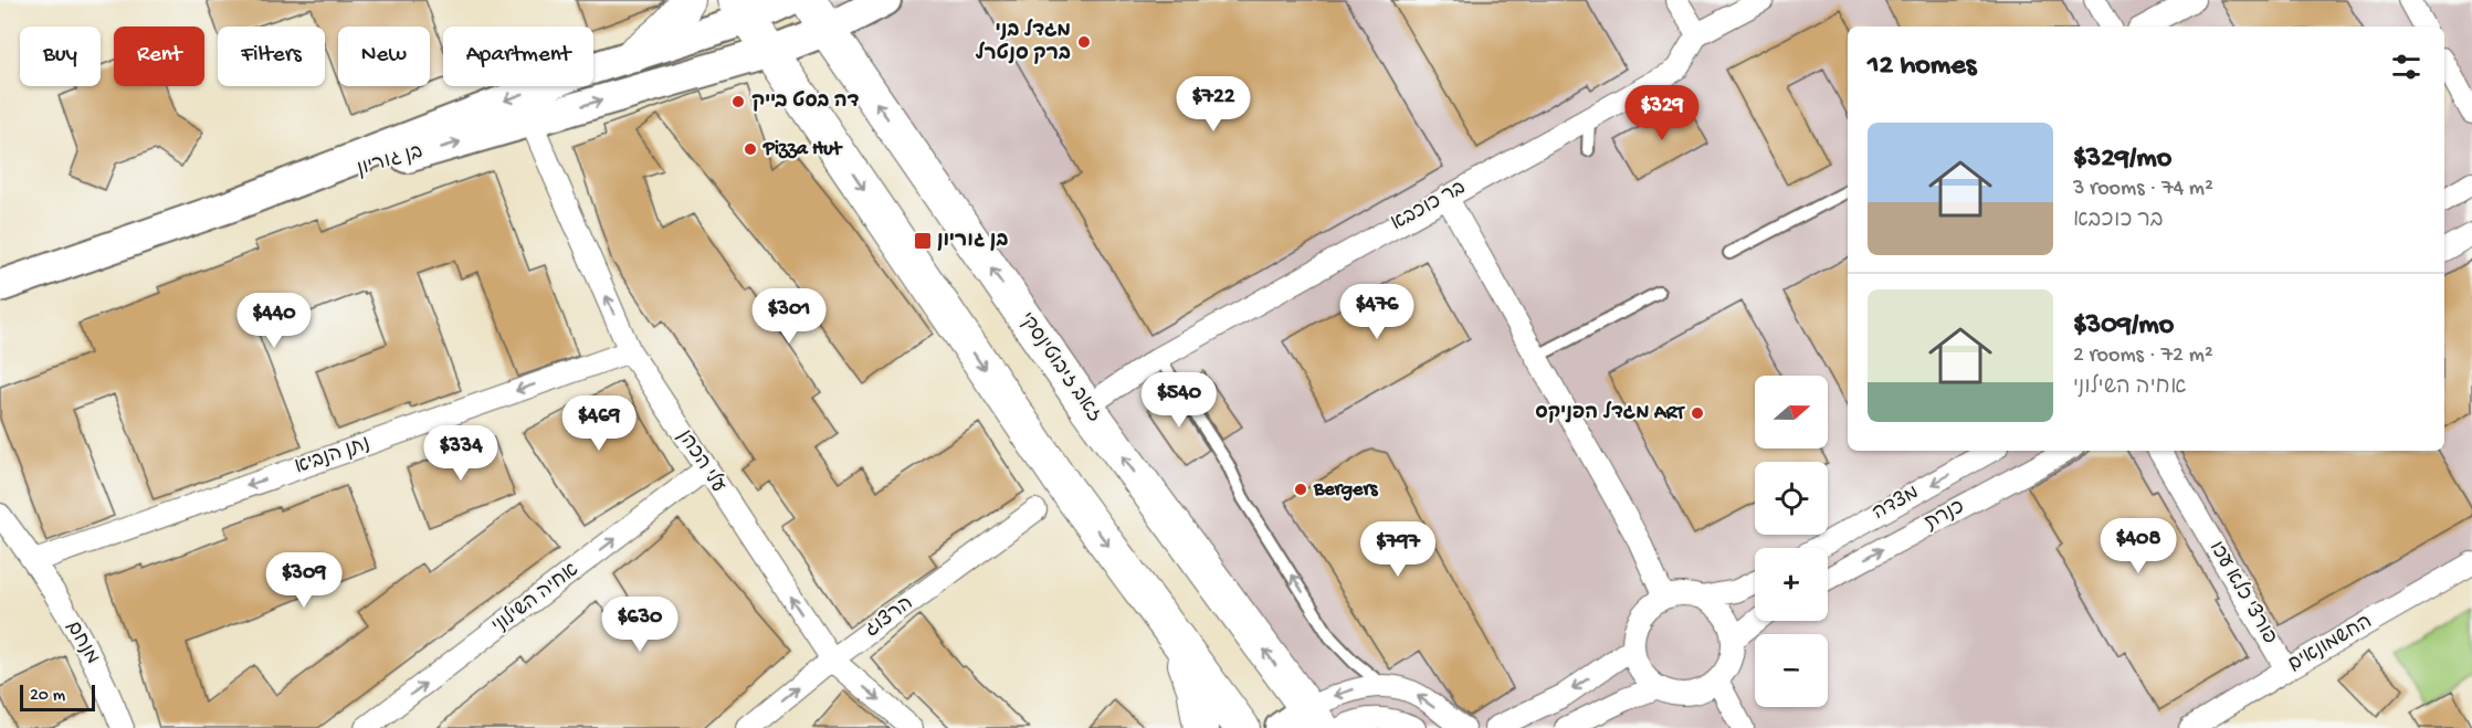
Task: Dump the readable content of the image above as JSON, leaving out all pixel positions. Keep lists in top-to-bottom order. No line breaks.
{"streets":{"main road":["בן גוריון","זאב ז'בוטינסקי"],"street":["בר כוכבא","נתן הנביא","עלי הכהן","מצדה","כנרת","פורצי כלא עכו","אחיה השילוני","הרצוג","מנחם","החשמונאים"]},"crossings":[["בן גוריון","זאב ז'בוטינסקי"],["בן גוריון","עלי הכהן"],["בר כוכבא","זאב ז'בוטינסקי"],["נתן הנביא","עלי הכהן"],["נתן הנביא","מנחם"],["עלי הכהן","אחיה השילוני"],["עלי הכהן","הרצוג"],["פורצי כלא עכו","החשמונאים"]],"one_way":["נתן הנביא","מצדה","כנרת","אחיה השילוני"],"places":{"other":["מגדל בני ברק סנטרל","דה בסט בייק","Pizza Hut","מגדל הפניקס ART","Bergers"],"transit":["בן גוריון"]},"scale_bar":"20 m","north":"right","page":{"chip":["Buy","Rent","Filters","New","Apartment"],"heading":"12 homes","price":["$722","$329","$476","$301","$440","$540","$469","$334","$408","$797","$309","$630"],"list":[{"name":"$329/mo","note":"3 rooms · 74 m² · בר כוכבא"},{"name":"$309/mo","note":"2 rooms · 72 m² · אחיה השילוני"}],"map_buttons":["+","−"],"scale":"20 m"}}
